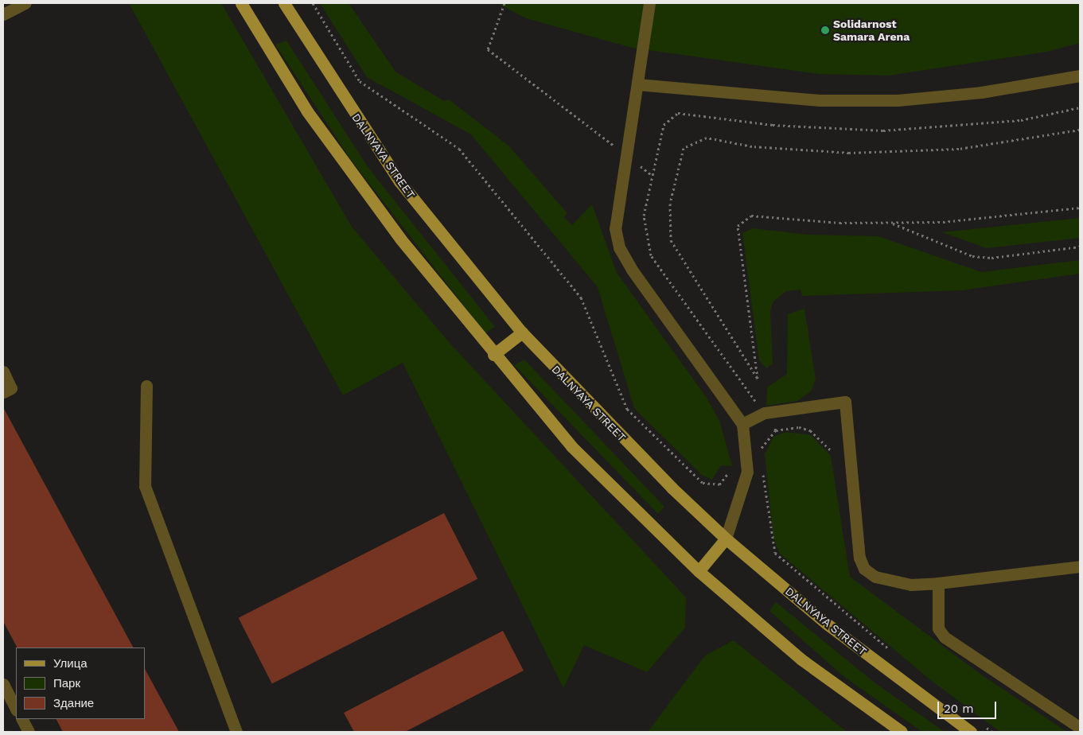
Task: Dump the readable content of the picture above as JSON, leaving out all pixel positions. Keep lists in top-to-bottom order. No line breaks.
{"streets":{"main road":["DALNYAYA STREET"]},"places":["Solidarnost Samara Arena"],"legend":["Улица","Парк","Здание"],"scale_bar":"20 m"}
